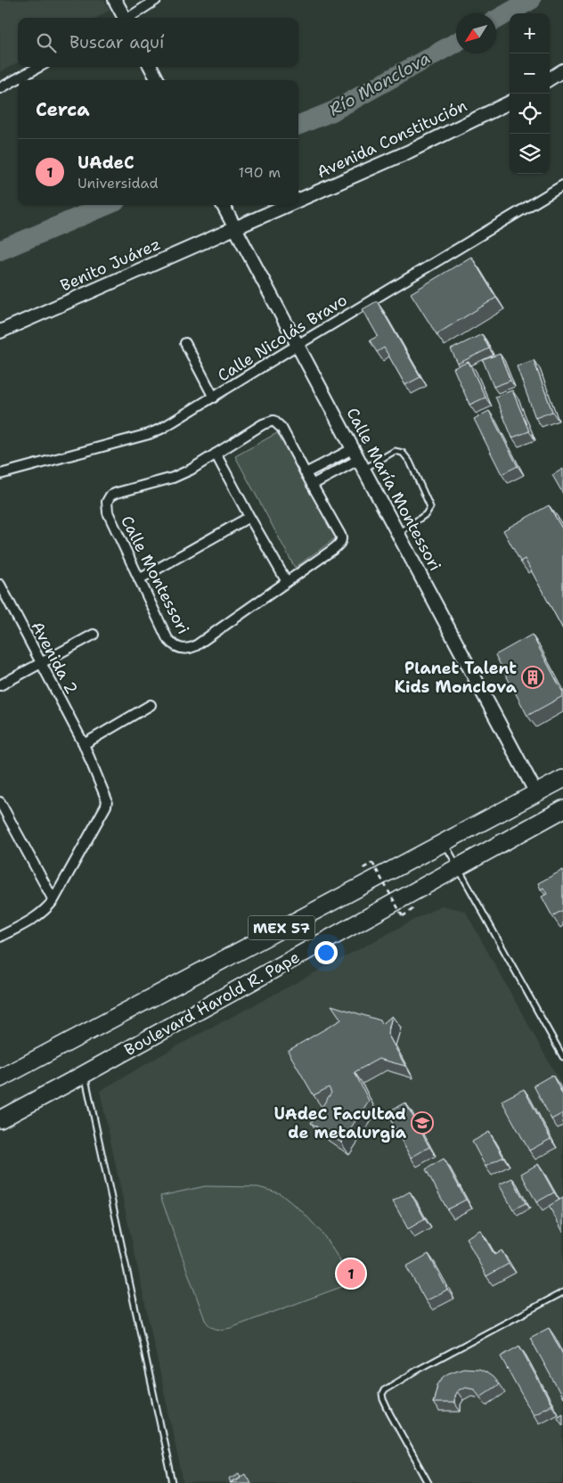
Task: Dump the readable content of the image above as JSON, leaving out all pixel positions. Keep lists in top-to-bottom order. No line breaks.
{"streets":{"highway":["MEX 57","Boulevard Harold R. Pape"],"main road":["Avenida Constitución","Benito Juárez","Calle María Montessori"],"street":["Calle Nicolás Bravo","Calle Montessori","Avenida 2"]},"crossings":[["Avenida Constitución","Benito Juárez"],["Avenida Constitución","Calle María Montessori"],["Benito Juárez","Calle María Montessori"],["Calle Nicolás Bravo","Calle María Montessori"],["Calle María Montessori","Boulevard Harold R. Pape"]],"water":["Río Monclova"],"places":{"building":["Planet Talent Kids Monclova"],"school or university":["UAdeC Facultad de metalurgia"]},"north":"bottom left","page":{"map_buttons":["+","−"],"search":"Buscar aquí","heading":"Cerca","list":[{"mark":"1","name":"UAdeC","note":"Universidad","value":"190 m"}],"pins":"1"}}
